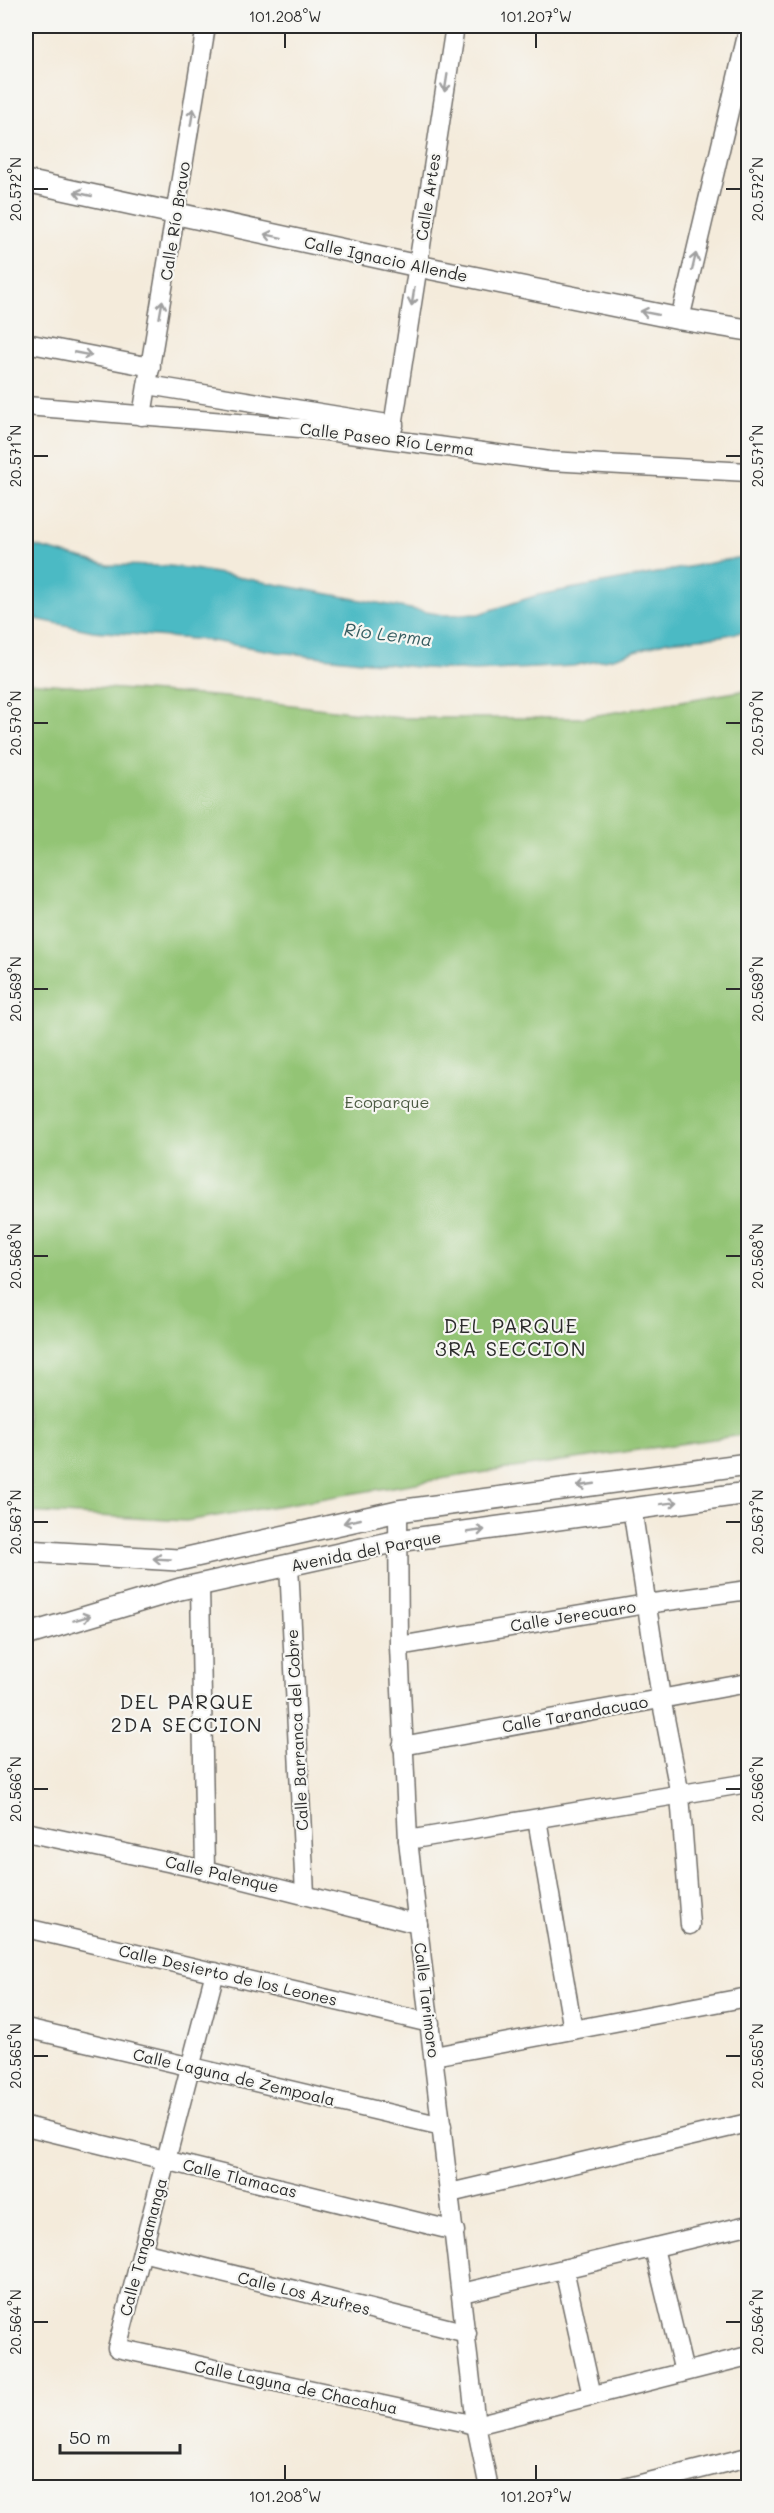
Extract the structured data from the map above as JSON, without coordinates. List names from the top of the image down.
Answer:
{
  "streets": {
    "street": [
      "Calle Artes",
      "Calle Río Bravo",
      "Calle Ignacio Allende",
      "Calle Paseo Río Lerma",
      "Avenida del Parque",
      "Calle Jerecuaro",
      "Calle Tarandacuao",
      "Calle Barranca del Cobre",
      "Calle Palenque",
      "Calle Desierto de los Leones",
      "Calle Tarimoro",
      "Calle Laguna de Zempoala",
      "Calle Tlamacas",
      "Calle Tangamanga",
      "Calle Los Azufres",
      "Calle Laguna de Chacahua"
    ]
  },
  "crossings": [
    ["Calle Artes", "Calle Ignacio Allende"],
    ["Calle Artes", "Calle Paseo Río Lerma"],
    ["Calle Río Bravo", "Calle Ignacio Allende"],
    ["Calle Río Bravo", "Calle Paseo Río Lerma"],
    ["Avenida del Parque", "Calle Barranca del Cobre"],
    ["Avenida del Parque", "Calle Tarimoro"],
    ["Calle Jerecuaro", "Calle Tarimoro"],
    ["Calle Tarandacuao", "Calle Tarimoro"],
    ["Calle Barranca del Cobre", "Calle Palenque"],
    ["Calle Palenque", "Calle Tarimoro"],
    ["Calle Desierto de los Leones", "Calle Tarimoro"],
    ["Calle Desierto de los Leones", "Calle Tangamanga"],
    ["Calle Tarimoro", "Calle Laguna de Zempoala"],
    ["Calle Tarimoro", "Calle Tlamacas"],
    ["Calle Tarimoro", "Calle Los Azufres"],
    ["Calle Tarimoro", "Calle Laguna de Chacahua"],
    ["Calle Laguna de Zempoala", "Calle Tangamanga"],
    ["Calle Tlamacas", "Calle Tangamanga"],
    ["Calle Tangamanga", "Calle Los Azufres"],
    ["Calle Tangamanga", "Calle Laguna de Chacahua"]
  ],
  "one_way": ["Calle Artes", "Calle Río Bravo"],
  "districts": ["DEL PARQUE 3RA SECCION", "DEL PARQUE 2DA SECCION"],
  "water": ["Río Lerma"],
  "parks": ["Ecoparque"],
  "scale_bar": "50 m",
  "coordinates": [
    "101.208°W",
    "101.207°W",
    "20.572°N",
    "20.571°N",
    "20.570°N",
    "20.569°N",
    "20.568°N",
    "20.567°N",
    "20.566°N",
    "20.565°N",
    "20.564°N"
  ]
}
